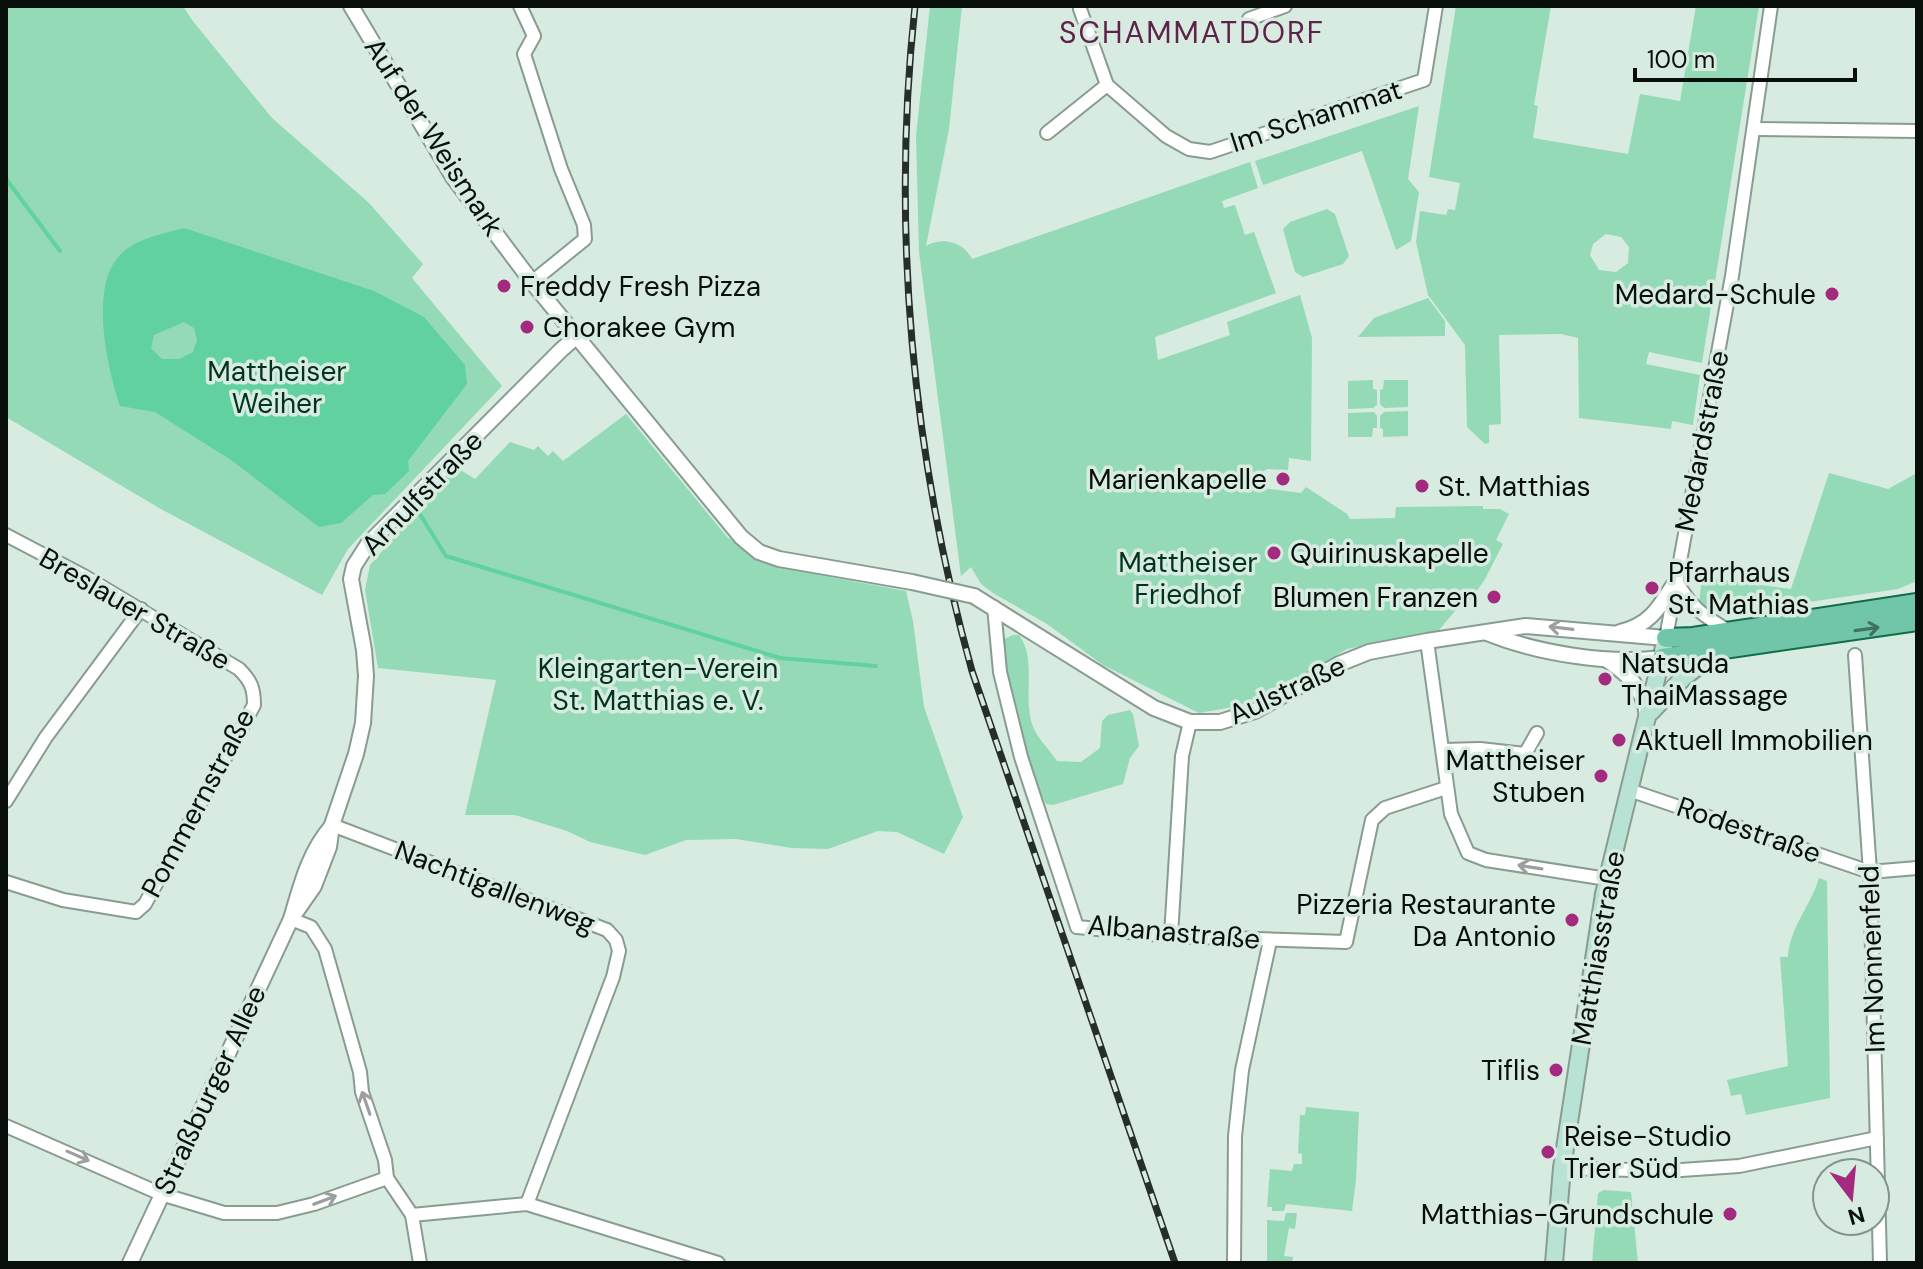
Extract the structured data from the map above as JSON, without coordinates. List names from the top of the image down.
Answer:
{
  "streets": {
    "main road": ["Matthiasstraße"],
    "street": [
      "Im Schammat",
      "Auf der Weismark",
      "Medardstraße",
      "Arnulfstraße",
      "Breslauer Straße",
      "Aulstraße",
      "Pommernstraße",
      "Rodestraße",
      "Nachtigallenweg",
      "Albanastraße",
      "Im Nonnenfeld",
      "Straßburger Allee"
    ]
  },
  "crossings": [
    ["Auf der Weismark", "Arnulfstraße"],
    ["Auf der Weismark", "Aulstraße"],
    ["Medardstraße", "Aulstraße"],
    ["Medardstraße", "Matthiasstraße"],
    ["Arnulfstraße", "Nachtigallenweg"],
    ["Arnulfstraße", "Straßburger Allee"],
    ["Breslauer Straße", "Pommernstraße"],
    ["Aulstraße", "Albanastraße"],
    ["Aulstraße", "Matthiasstraße"],
    ["Rodestraße", "Matthiasstraße"],
    ["Rodestraße", "Im Nonnenfeld"]
  ],
  "districts": ["SCHAMMATDORF"],
  "parks": ["Mattheiser Weiher", "Mattheiser Friedhof", "Kleingarten-Verein St. Matthias e. V."],
  "places": [
    "Freddy Fresh Pizza",
    "Medard-Schule",
    "Chorakee Gym",
    "Marienkapelle",
    "St. Matthias",
    "Quirinuskapelle",
    "Pfarrhaus St. Mathias",
    "Blumen Franzen",
    "Natsuda ThaiMassage",
    "Aktuell Immobilien",
    "Mattheiser Stuben",
    "Pizzeria Restaurante Da Antonio",
    "Tiflis",
    "Reise-Studio Trier Süd",
    "Matthias-Grundschule"
  ],
  "scale_bar": "100 m",
  "north": "bottom"
}
